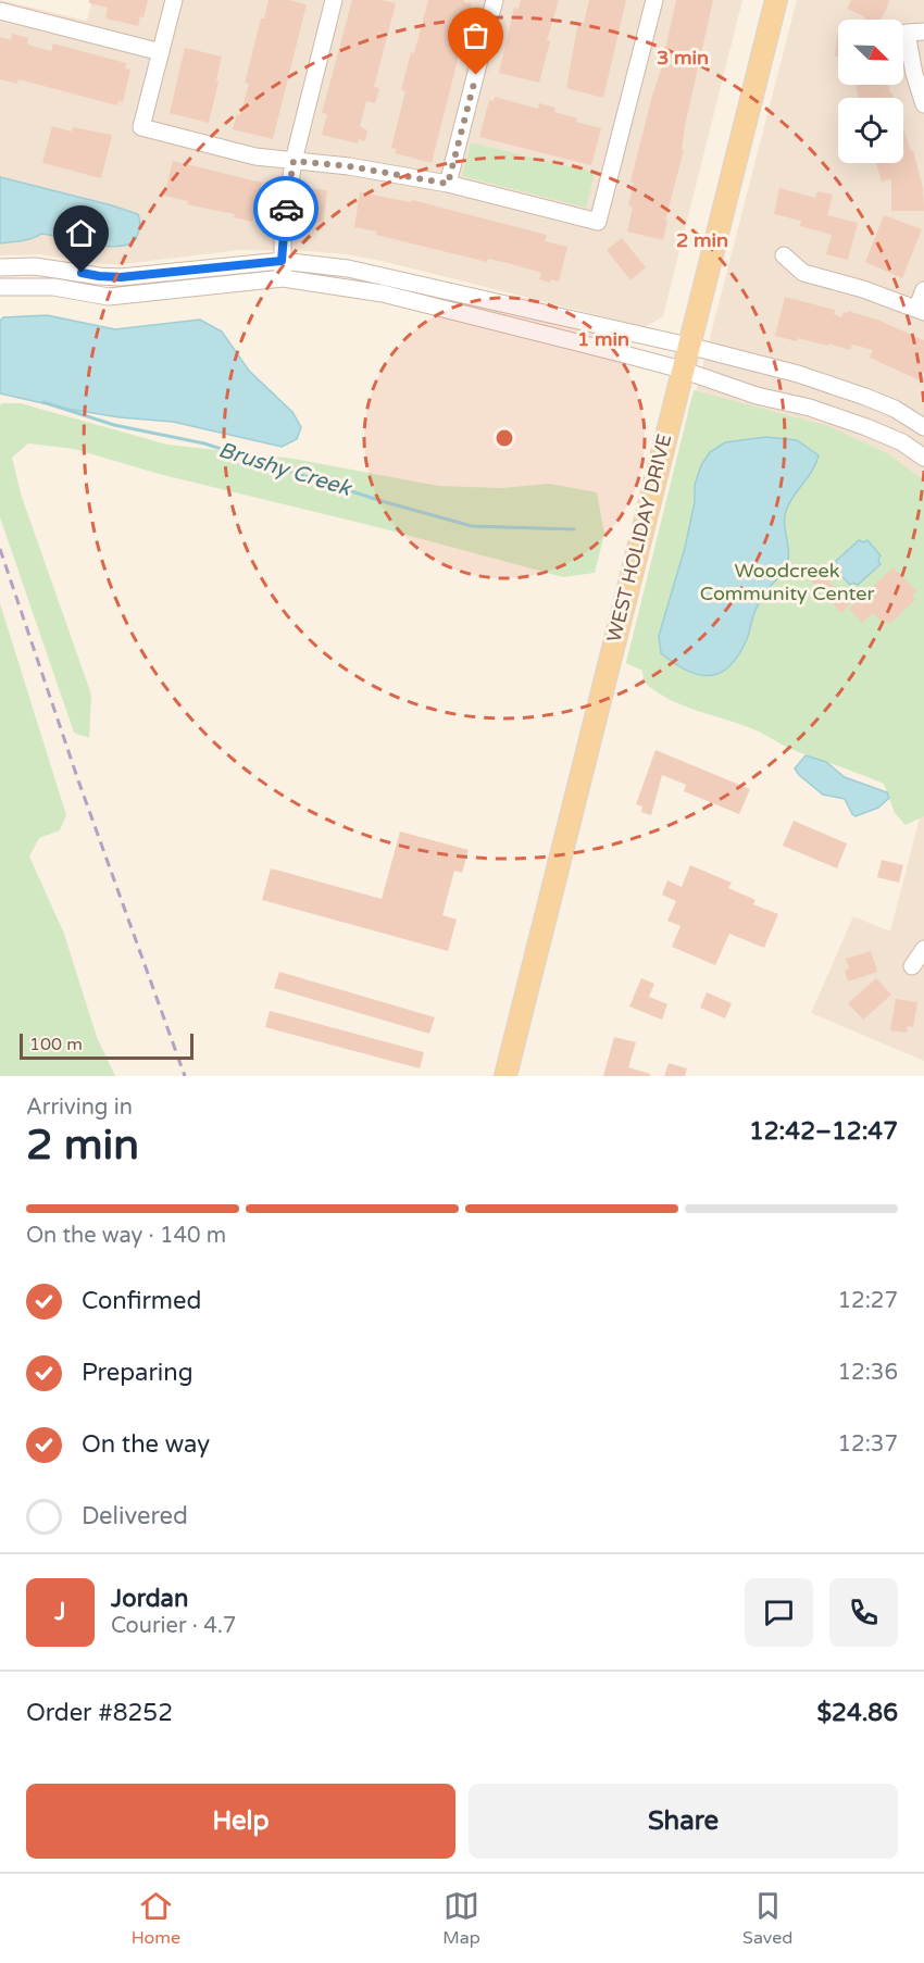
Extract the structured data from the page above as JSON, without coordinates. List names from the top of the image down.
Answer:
{
  "streets": {
    "main road": ["WEST HOLIDAY DRIVE"]
  },
  "water": ["Brushy Creek"],
  "parks": ["Woodcreek Community Center"],
  "scale_bar": "100 m",
  "north": "bottom right",
  "page": {
    "scale": "100 m",
    "heading": ["2 min", "Arriving in", "12:42–12:47"],
    "panel": [
      "Jordan",
      "Courier · 4.7",
      "Order #8252",
      "$24.86"
    ],
    "bar": "On the way · 140 m",
    "list": [
      ["Confirmed", "12:27"],
      ["Preparing", "12:36"],
      ["On the way", "12:37"],
      "Delivered"
    ],
    "round": "J",
    "buttons": ["Help", "Share"],
    "tabs": ["Home", "Map", "Saved"]
  },
  "rings": ["3 min", "2 min", "1 min"]
}
